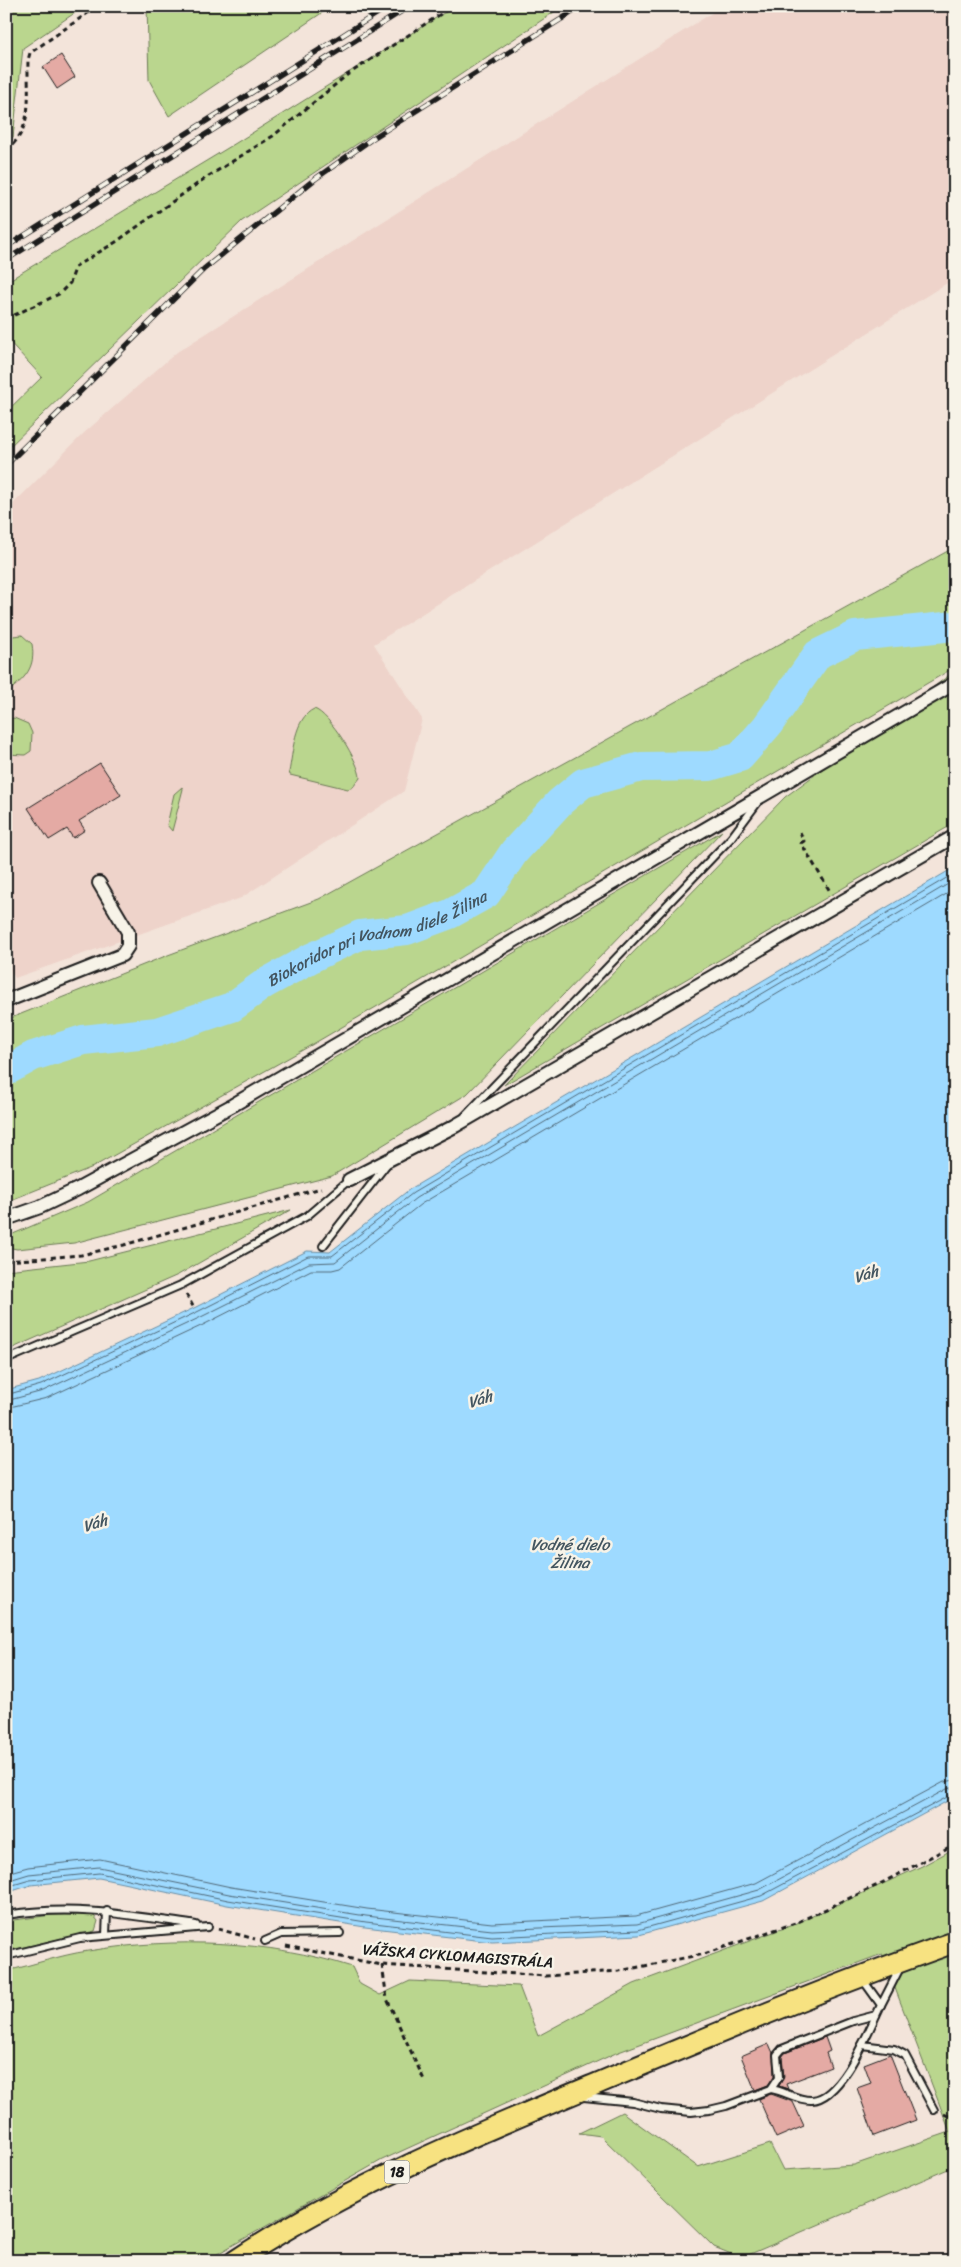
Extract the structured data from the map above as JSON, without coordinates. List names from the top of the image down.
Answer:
{
  "streets": {
    "main road": ["18"],
    "path": ["VÁŽSKA CYKLOMAGISTRÁLA"]
  },
  "water": ["Biokoridor pri Vodnom diele Žilina", "Váh", "Vodné dielo Žilina"]
}
